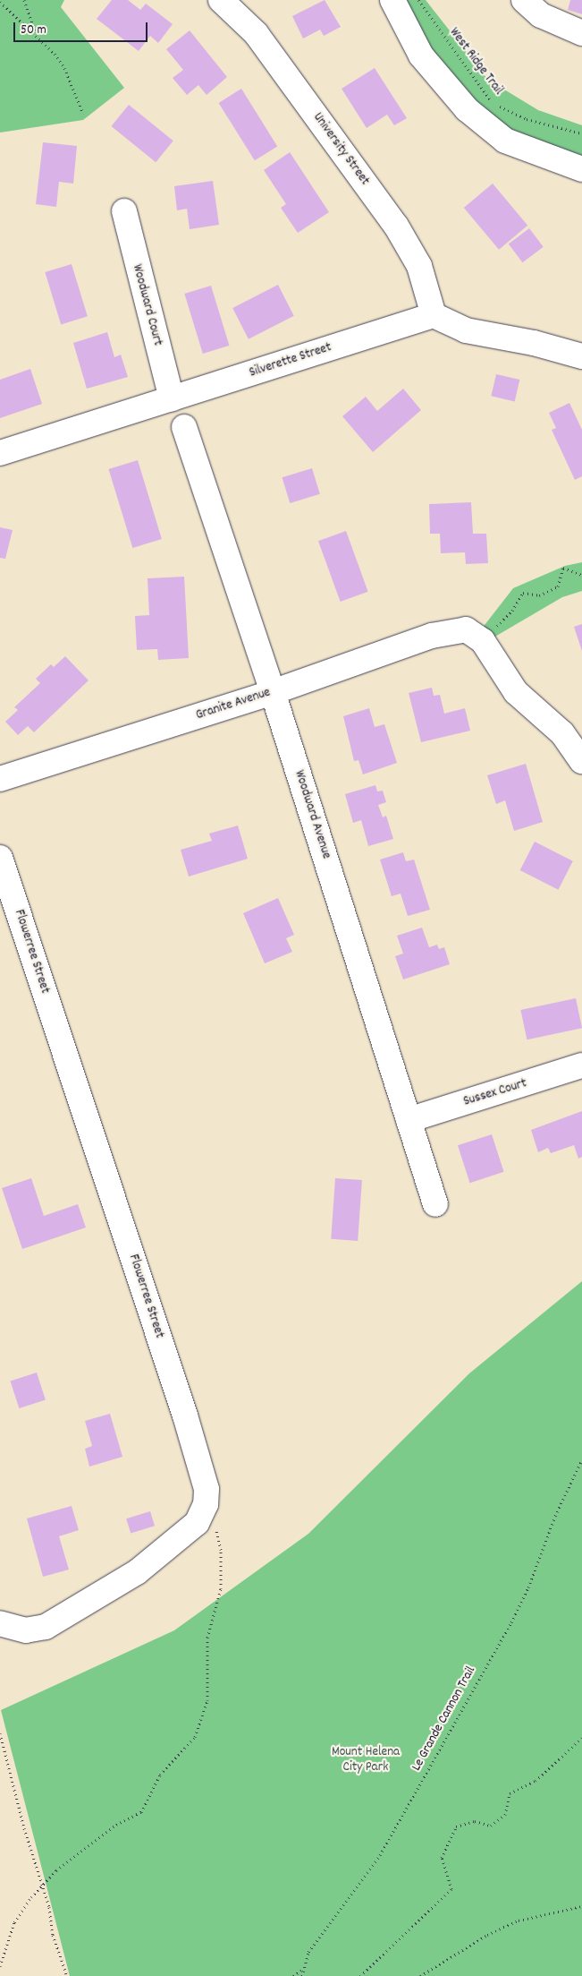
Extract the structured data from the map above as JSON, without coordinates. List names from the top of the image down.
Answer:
{
  "streets": {
    "street": [
      "University Street",
      "Woodward Court",
      "Silverette Street",
      "Granite Avenue",
      "Woodward Avenue",
      "Flowerree Street",
      "Sussex Court"
    ],
    "path": ["West Ridge Trail", "Le Grande Cannon Trail"]
  },
  "crossings": [
    ["University Street", "Silverette Street"],
    ["Woodward Court", "Silverette Street"],
    ["Granite Avenue", "Woodward Avenue"],
    ["Woodward Avenue", "Sussex Court"]
  ],
  "parks": ["Mount Helena City Park"],
  "scale_bar": "50 m"
}
